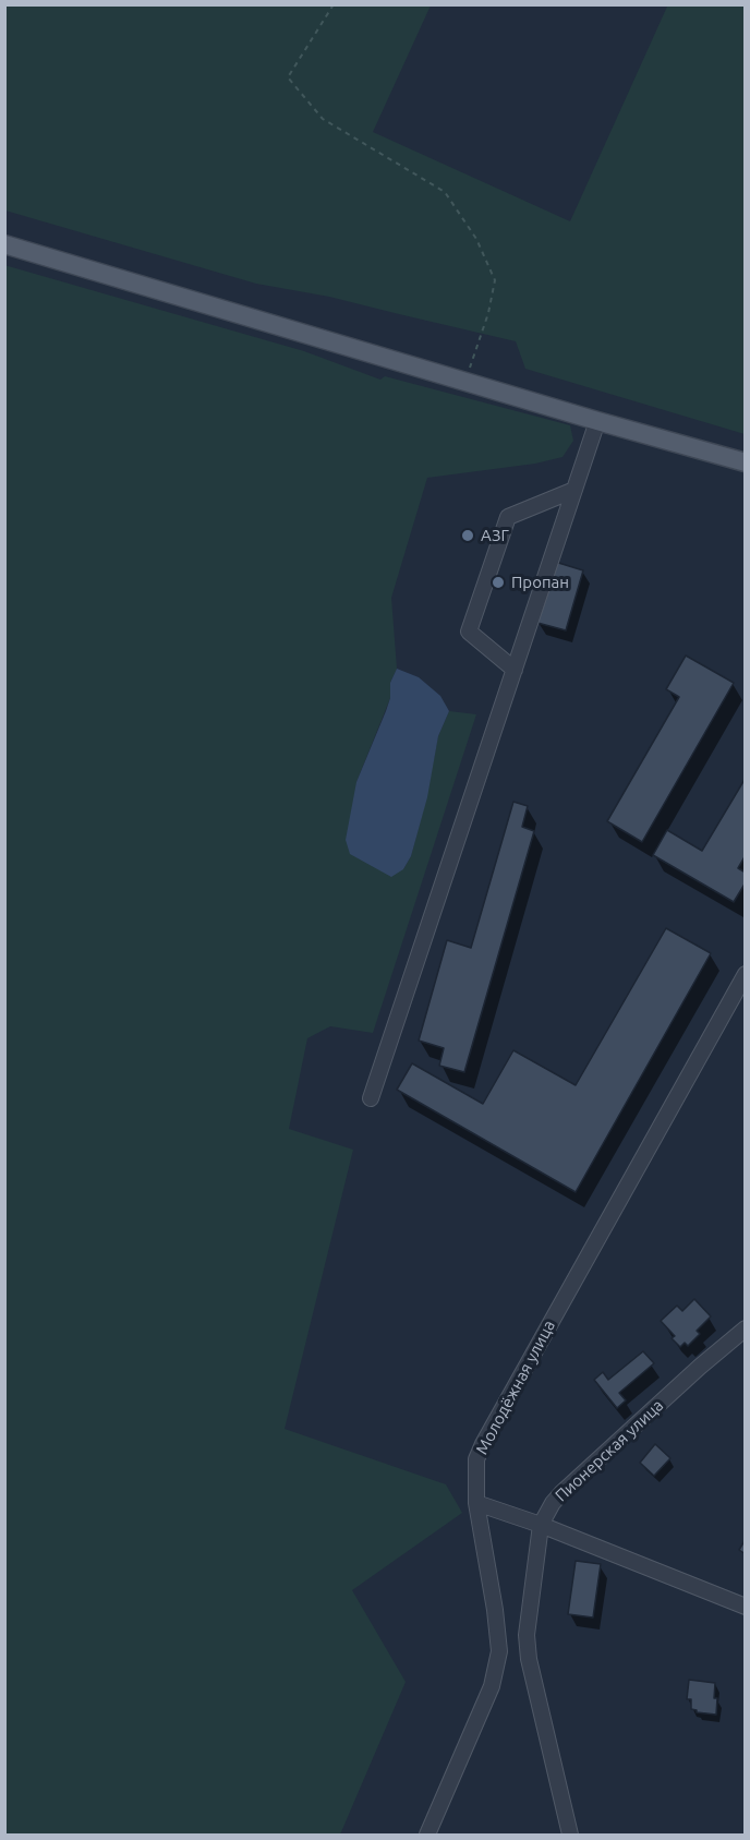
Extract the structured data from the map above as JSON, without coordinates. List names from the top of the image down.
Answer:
{
  "streets": {
    "street": ["Молодёжная улица", "Пионерская улица"]
  },
  "places": ["АЗГ", "Пропан"]
}
